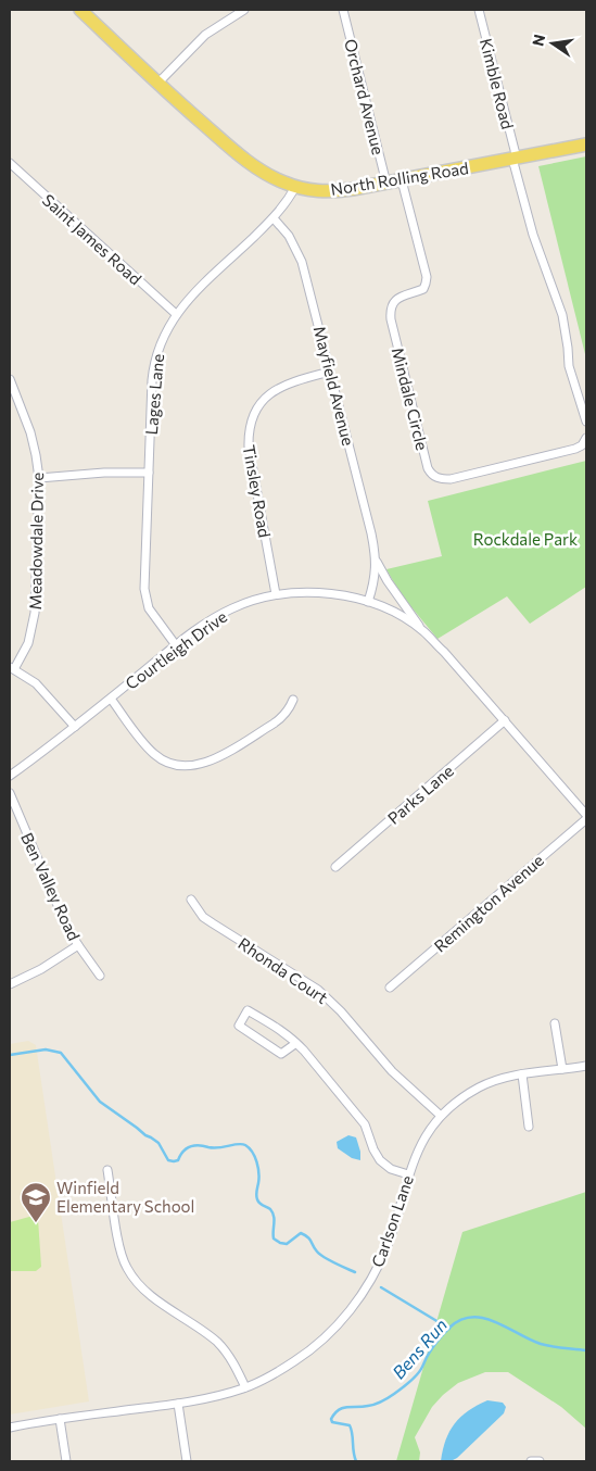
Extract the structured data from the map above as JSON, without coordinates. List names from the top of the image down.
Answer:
{
  "streets": {
    "main road": ["North Rolling Road"],
    "street": [
      "Kimble Road",
      "Orchard Avenue",
      "Saint James Road",
      "Mayfield Avenue",
      "Lages Lane",
      "Mindale Circle",
      "Tinsley Road",
      "Meadowdale Drive",
      "Courtleigh Drive",
      "Parks Lane",
      "Ben Valley Road",
      "Remington Avenue",
      "Rhonda Court",
      "Carlson Lane"
    ]
  },
  "crossings": [
    ["Kimble Road", "North Rolling Road"],
    ["Orchard Avenue", "North Rolling Road"],
    ["North Rolling Road", "Lages Lane"],
    ["North Rolling Road", "Mindale Circle"],
    ["Saint James Road", "Lages Lane"],
    ["Mayfield Avenue", "Lages Lane"],
    ["Mayfield Avenue", "Tinsley Road"],
    ["Mayfield Avenue", "Courtleigh Drive"],
    ["Mayfield Avenue", "Parks Lane"],
    ["Lages Lane", "Courtleigh Drive"],
    ["Tinsley Road", "Courtleigh Drive"],
    ["Rhonda Court", "Carlson Lane"]
  ],
  "water": ["Bens Run"],
  "parks": ["Rockdale Park"],
  "places": {
    "school or university": ["Winfield Elementary School"]
  },
  "north": "left"
}
